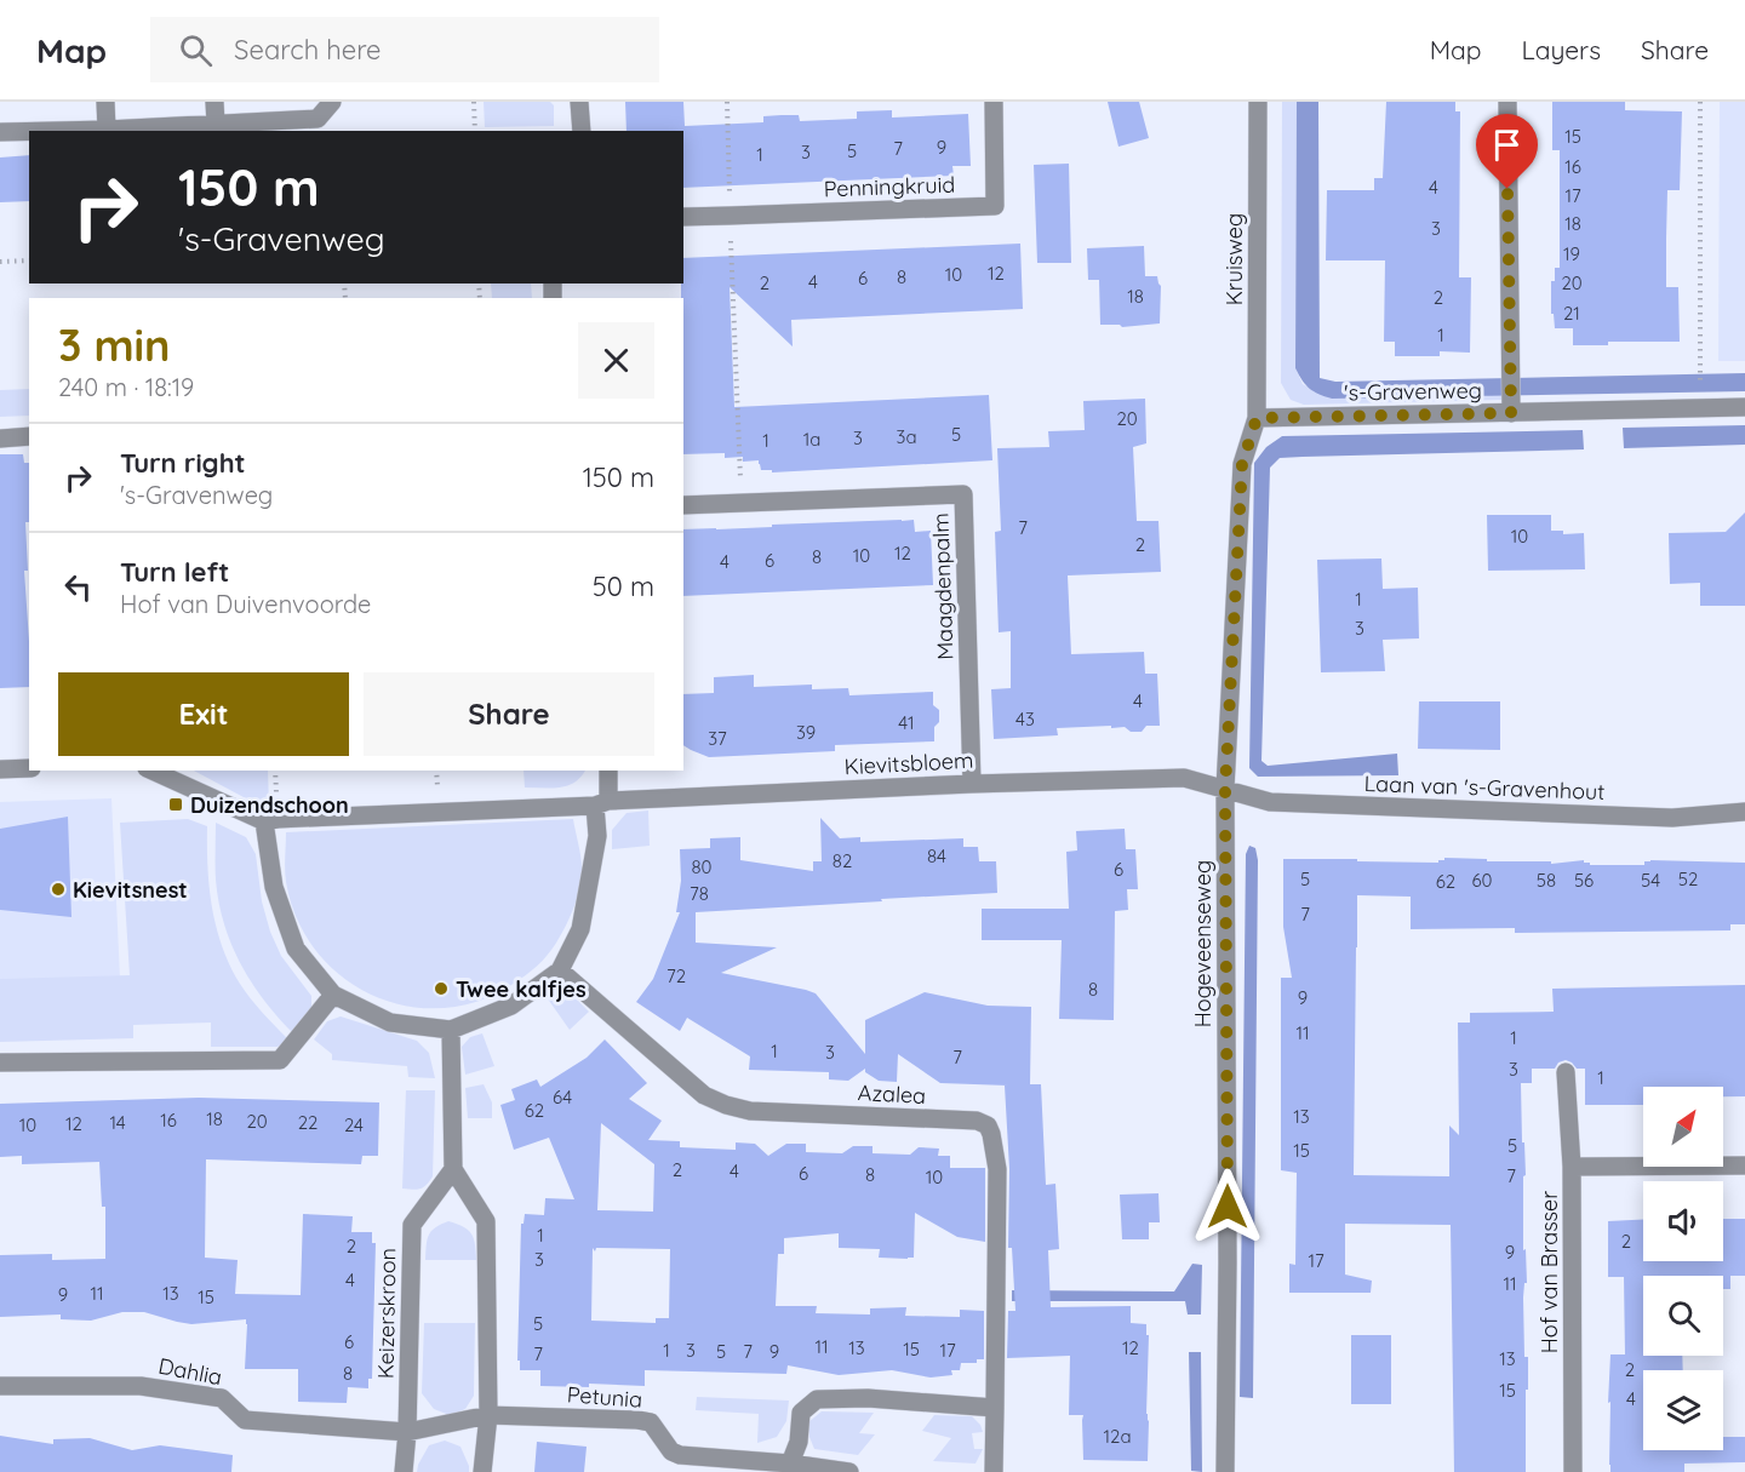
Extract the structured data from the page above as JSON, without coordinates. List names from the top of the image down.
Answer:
{
  "streets": {
    "street": [
      "Penningkruid",
      "Kruisweg",
      "'s-Gravenweg",
      "Maagdenpalm",
      "Kievitsbloem",
      "Laan van 's-Gravenhout",
      "Hogeveenseweg",
      "Azalea",
      "Hof van Brasser",
      "Keizerskroon",
      "Dahlia",
      "Petunia"
    ]
  },
  "crossings": [
    ["Kruisweg", "'s-Gravenweg"],
    ["Kruisweg", "Hogeveenseweg"],
    ["'s-Gravenweg", "Hogeveenseweg"],
    ["Maagdenpalm", "Kievitsbloem"],
    ["Kievitsbloem", "Laan van 's-Gravenhout"],
    ["Kievitsbloem", "Hogeveenseweg"],
    ["Laan van 's-Gravenhout", "Hogeveenseweg"],
    ["Keizerskroon", "Dahlia"],
    ["Dahlia", "Petunia"]
  ],
  "places": {
    "transit": ["Duizendschoon"],
    "other": ["Kievitsnest", "Twee kalfjes"]
  },
  "house_numbers": [
    "15",
    "9",
    "7",
    "5",
    "3",
    "1",
    "16",
    "4",
    "17",
    "18",
    "3",
    "19",
    "12",
    "10",
    "8",
    "6",
    "4",
    "2",
    "20",
    "18",
    "2",
    "21",
    "1",
    "20",
    "5",
    "3a",
    "3",
    "1a",
    "1",
    "7",
    "10",
    "2",
    "12",
    "10",
    "8",
    "6",
    "4",
    "1",
    "3",
    "4",
    "43",
    "41",
    "39",
    "37",
    "84",
    "82",
    "80",
    "6",
    "5",
    "52",
    "60",
    "58",
    "56",
    "54",
    "62",
    "78",
    "7",
    "72",
    "8",
    "9",
    "11",
    "1",
    "1",
    "3",
    "7",
    "3",
    "1",
    "64",
    "62",
    "13",
    "18",
    "16",
    "20",
    "14",
    "22",
    "12",
    "10",
    "24",
    "5",
    "15",
    "2",
    "4",
    "6",
    "8",
    "7",
    "10",
    "1",
    "2",
    "2",
    "9",
    "3",
    "17",
    "4",
    "11",
    "11",
    "13",
    "9",
    "15",
    "5",
    "6",
    "11",
    "13",
    "12",
    "15",
    "1",
    "3",
    "17",
    "5",
    "7",
    "9",
    "7",
    "13",
    "2",
    "8",
    "15",
    "4",
    "12a"
  ],
  "north": "top right",
  "page": {
    "header": "Map",
    "search": "Search here",
    "nav": ["Map", "Layers", "Share"],
    "turn": ["150 m", "'s-Gravenweg"],
    "heading": ["3 min", "240 m · 18:19"],
    "list": [
      {
        "name": "Turn right",
        "note": "'s-Gravenweg",
        "value": "150 m"
      },
      {
        "name": "Turn left",
        "note": "Hof van Duivenvoorde",
        "value": "50 m"
      }
    ],
    "buttons": ["Exit", "Share"]
  }
}
